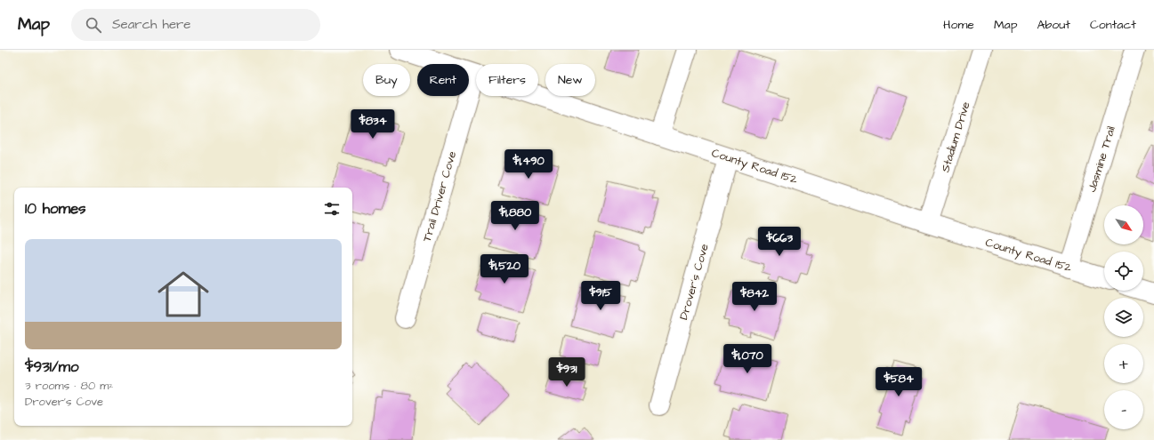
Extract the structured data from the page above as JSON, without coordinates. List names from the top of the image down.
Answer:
{
  "streets": {
    "street": [
      "Stadium Drive",
      "Jasmine Trail",
      "County Road 152",
      "Trail Driver Cove",
      "Drover’s Cove"
    ]
  },
  "crossings": [
    ["Stadium Drive", "County Road 152"],
    ["Jasmine Trail", "County Road 152"],
    ["County Road 152", "Trail Driver Cove"],
    ["County Road 152", "Drover’s Cove"]
  ],
  "north": "bottom right",
  "page": {
    "header": "Map",
    "search": "Search here",
    "nav": [
      "Home",
      "Map",
      "About",
      "Contact"
    ],
    "chip": [
      "Buy",
      "Rent",
      "Filters",
      "New"
    ],
    "price": [
      "$834",
      "$1,490",
      "$1,880",
      "$663",
      "$1,520",
      "$915",
      "$842",
      "$1,070",
      "$931",
      "$584"
    ],
    "heading": "10 homes",
    "map_buttons": ["+", "−"],
    "list": [
      {
        "name": "$931/mo",
        "note": "3 rooms · 80 m² · Drover’s Cove"
      }
    ]
  }
}
